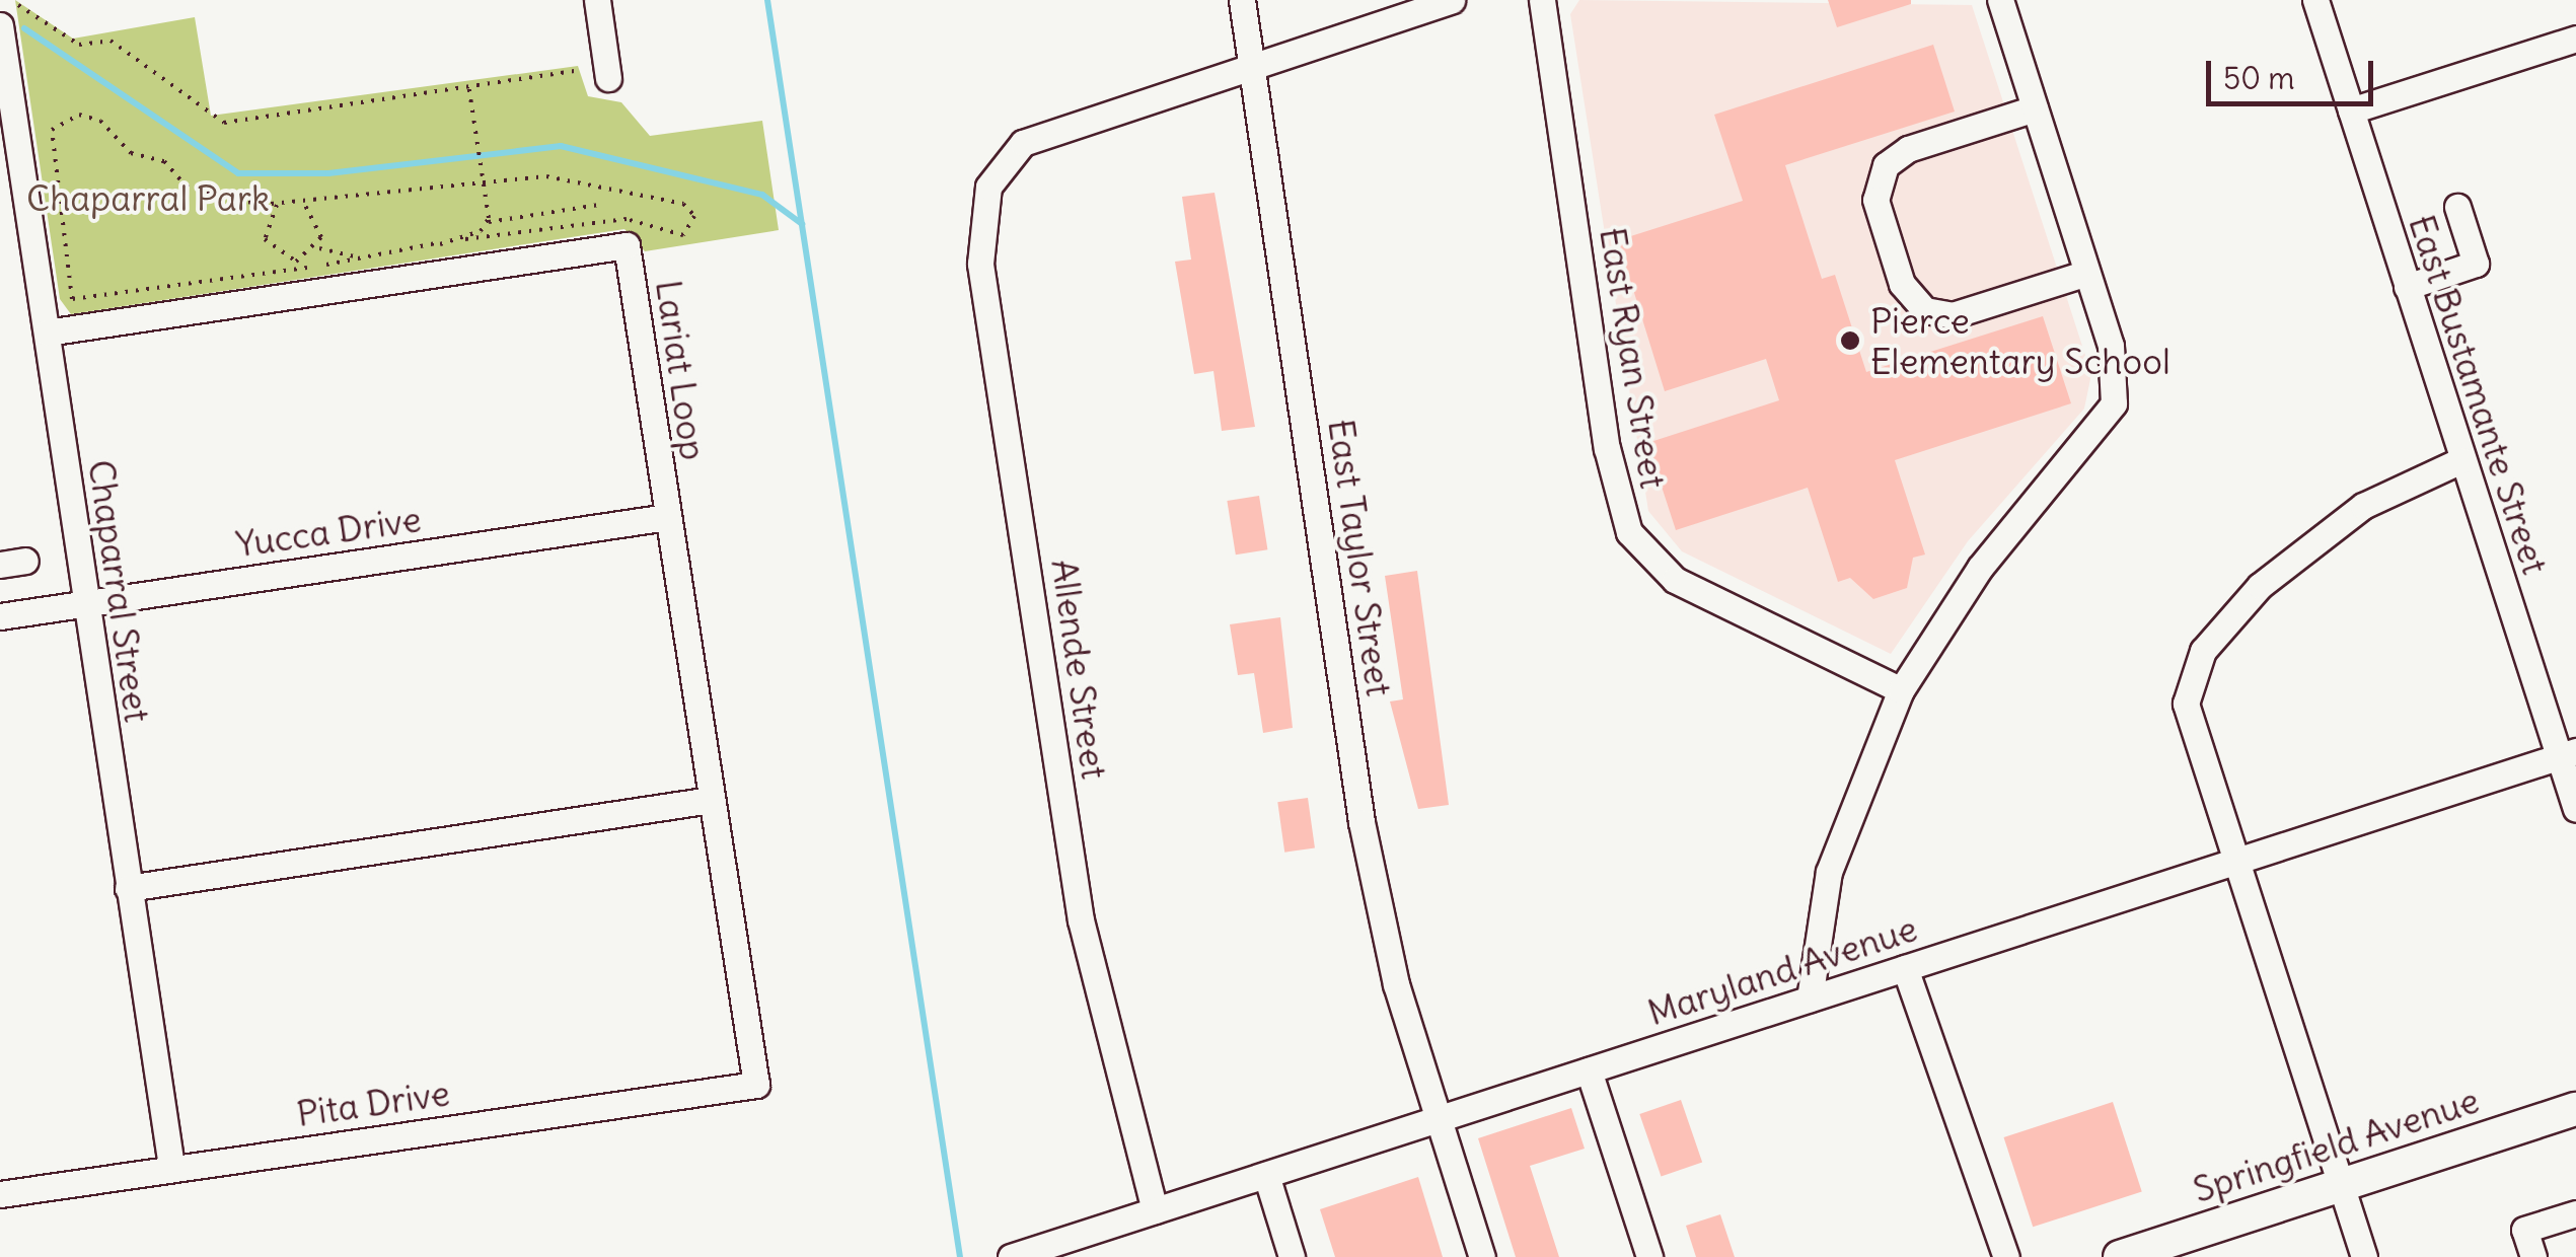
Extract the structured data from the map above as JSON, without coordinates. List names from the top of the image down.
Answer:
{
  "streets": {
    "main road": ["Springfield Avenue"],
    "street": [
      "East Ryan Street",
      "Lariat Loop",
      "East Bustamante Street",
      "Yucca Drive",
      "East Taylor Street",
      "Chaparral Street",
      "Allende Street",
      "Maryland Avenue",
      "Pita Drive"
    ]
  },
  "crossings": [
    ["Lariat Loop", "Yucca Drive"],
    ["Lariat Loop", "Chaparral Street"],
    ["Lariat Loop", "Pita Drive"],
    ["East Bustamante Street", "Maryland Avenue"],
    ["Yucca Drive", "Chaparral Street"],
    ["East Taylor Street", "Allende Street"],
    ["East Taylor Street", "Maryland Avenue"],
    ["Chaparral Street", "Pita Drive"],
    ["Allende Street", "Maryland Avenue"]
  ],
  "parks": ["Chaparral Park"],
  "places": ["Pierce Elementary School"],
  "scale_bar": "50 m"
}
